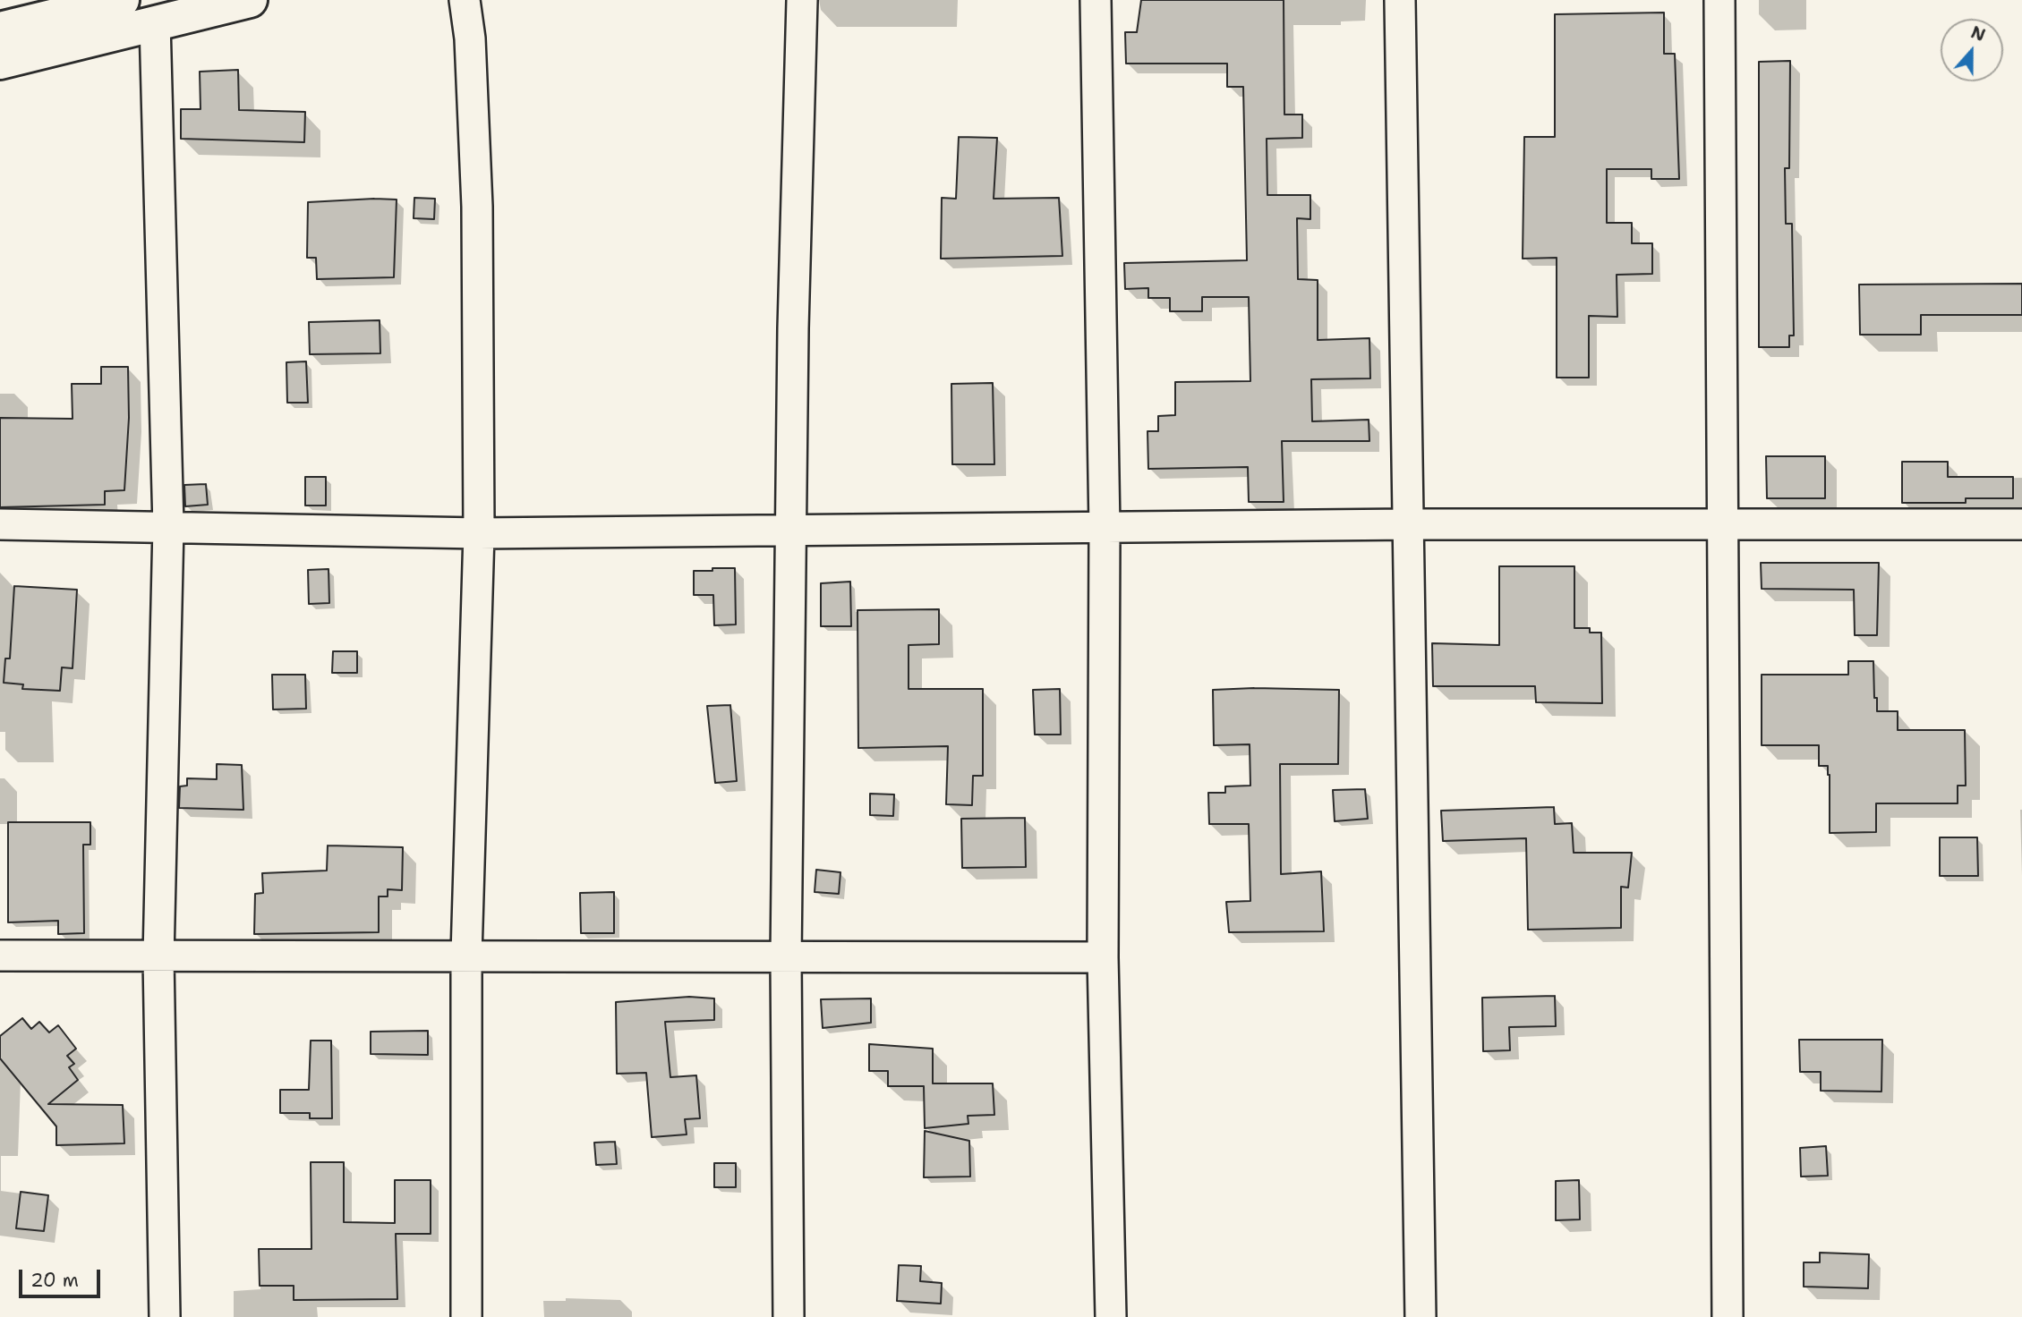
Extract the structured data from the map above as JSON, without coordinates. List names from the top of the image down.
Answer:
{
  "scale_bar": "20 m",
  "north": "top"
}
